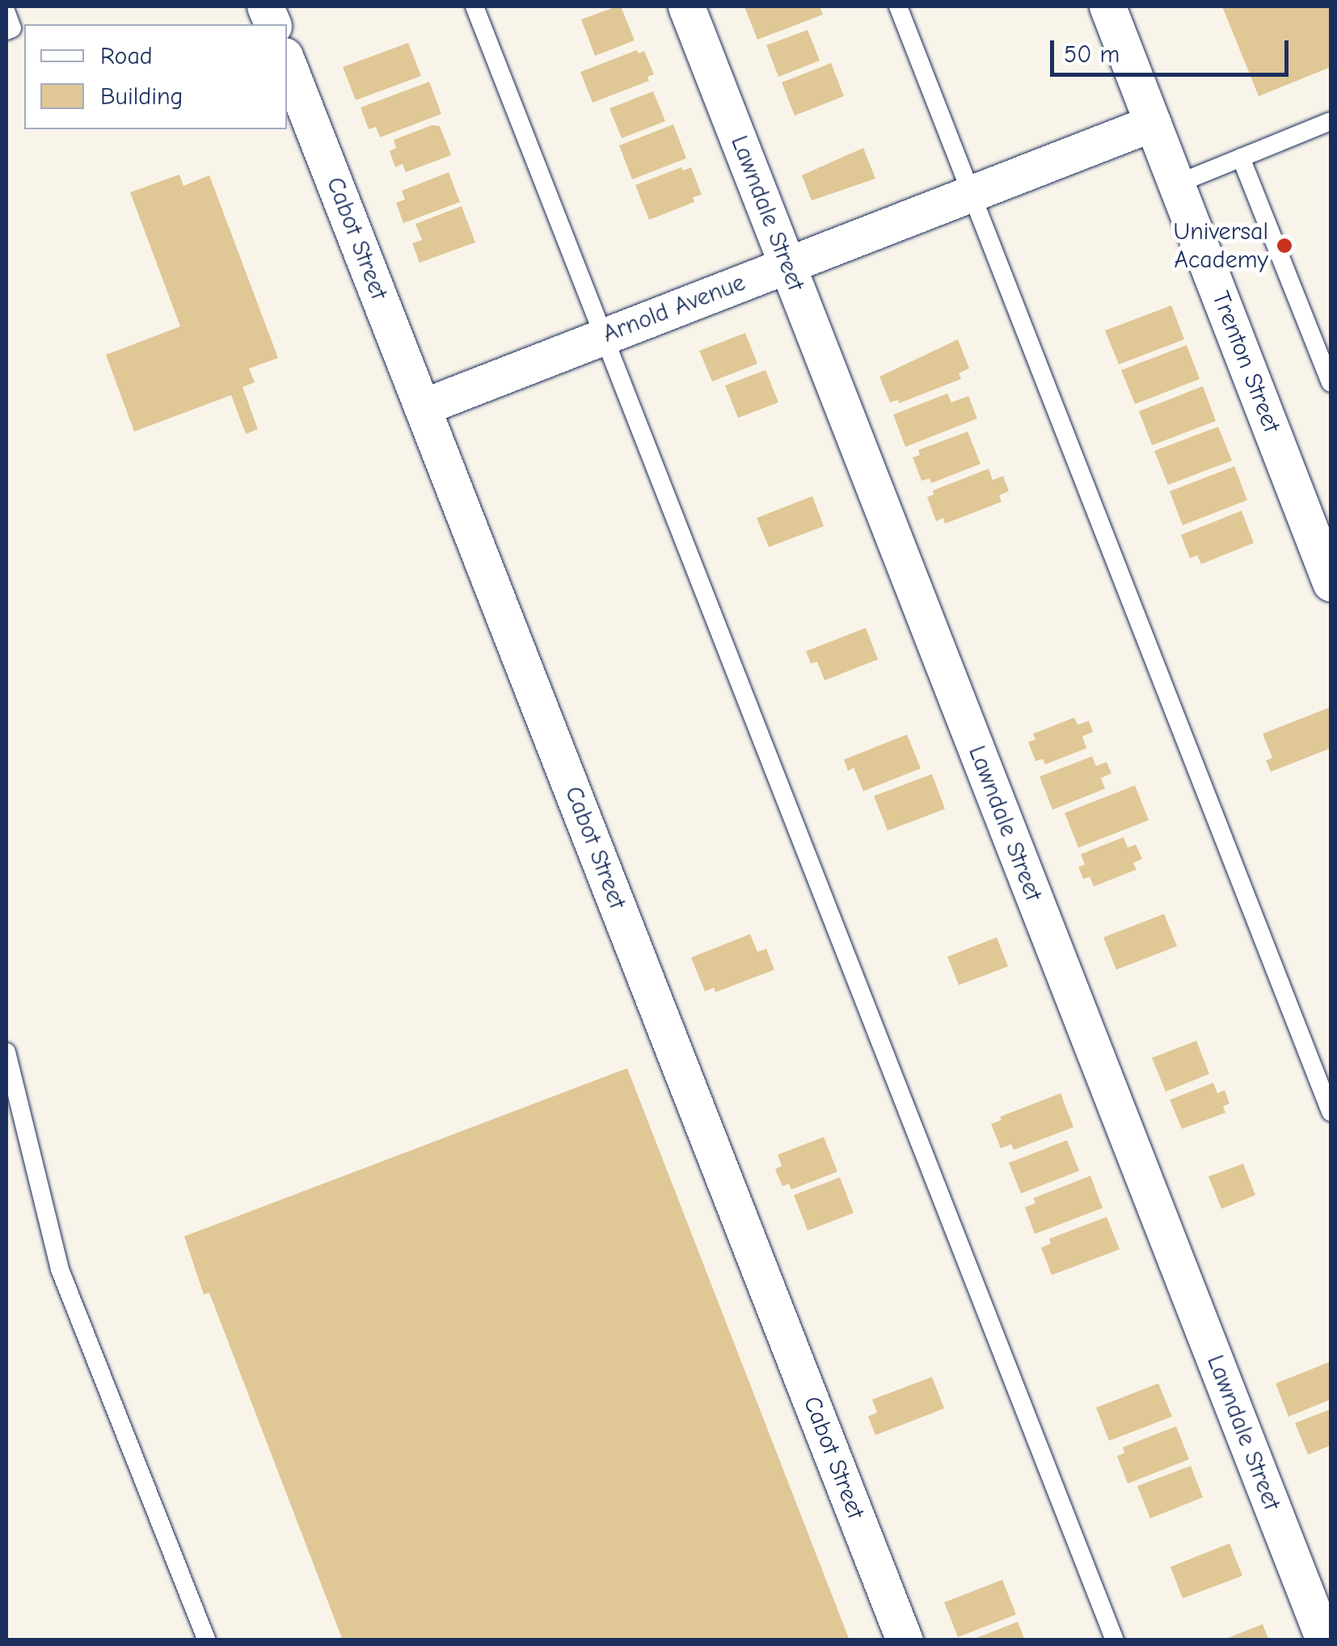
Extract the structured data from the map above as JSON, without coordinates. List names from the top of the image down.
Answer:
{
  "streets": {
    "street": [
      "Lawndale Street",
      "Cabot Street",
      "Arnold Avenue",
      "Trenton Street"
    ]
  },
  "crossings": [
    ["Lawndale Street", "Arnold Avenue"],
    ["Cabot Street", "Arnold Avenue"],
    ["Arnold Avenue", "Trenton Street"]
  ],
  "places": ["Universal Academy"],
  "legend": ["Road", "Building"],
  "scale_bar": "50 m"
}
